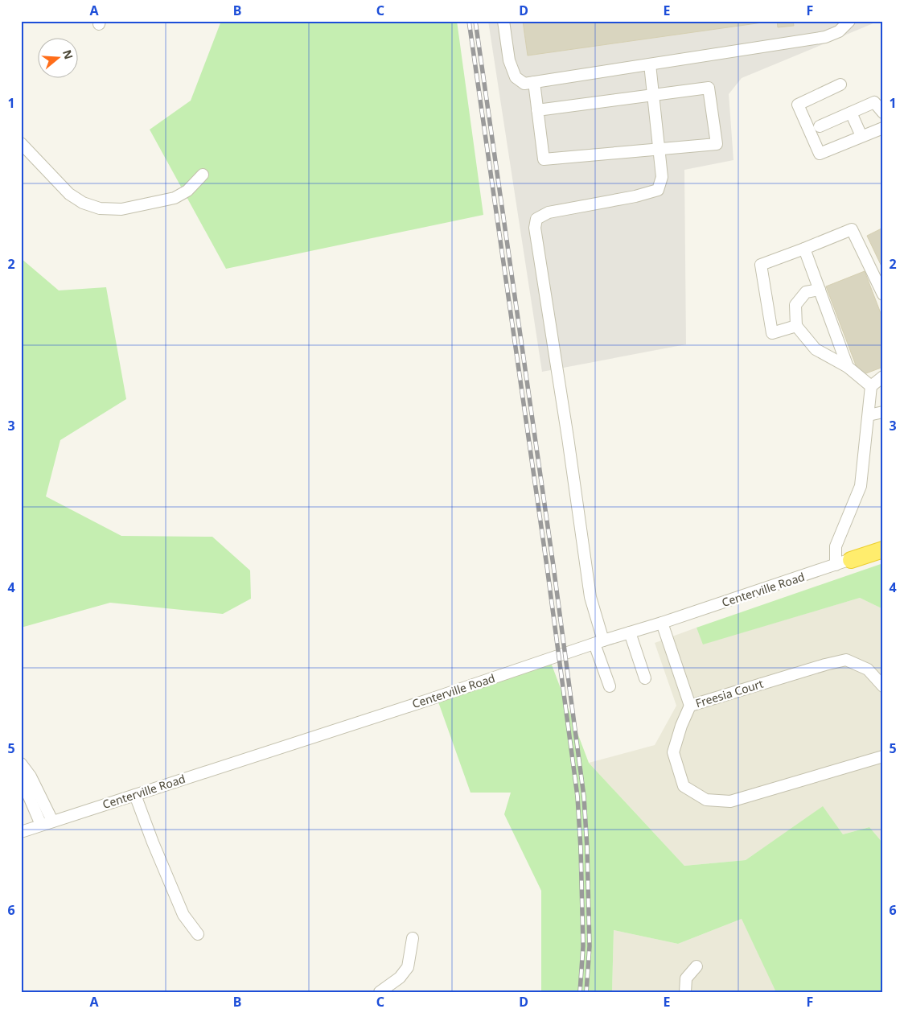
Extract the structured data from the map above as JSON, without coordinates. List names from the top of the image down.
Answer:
{
  "streets": {
    "street": ["Centerville Road", "Freesia Court"]
  },
  "north": "right",
  "grid": {
    "columns": [
      "A",
      "B",
      "C",
      "D",
      "E",
      "F"
    ],
    "rows": [
      "1",
      "2",
      "3",
      "4",
      "5",
      "6"
    ]
  }
}
